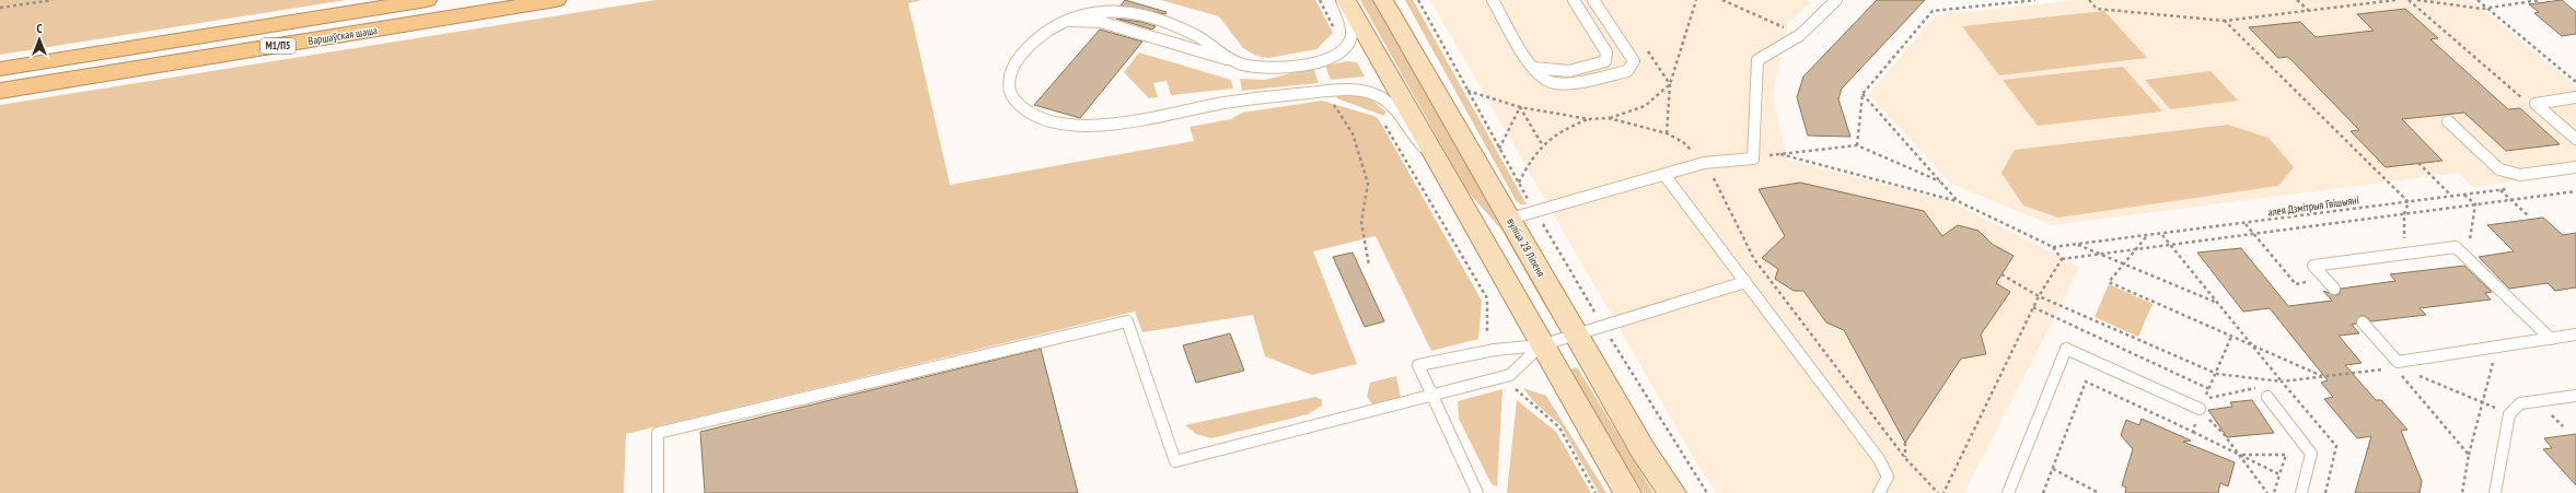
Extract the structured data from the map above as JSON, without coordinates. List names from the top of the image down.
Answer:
{
  "streets": {
    "highway": ["Варшаўская шаша", "М1/П5"],
    "main road": ["вуліца 28 Ліпеня"],
    "path": ["алея Дзмітрыя Гвішыяні"]
  },
  "north": "top"
}
